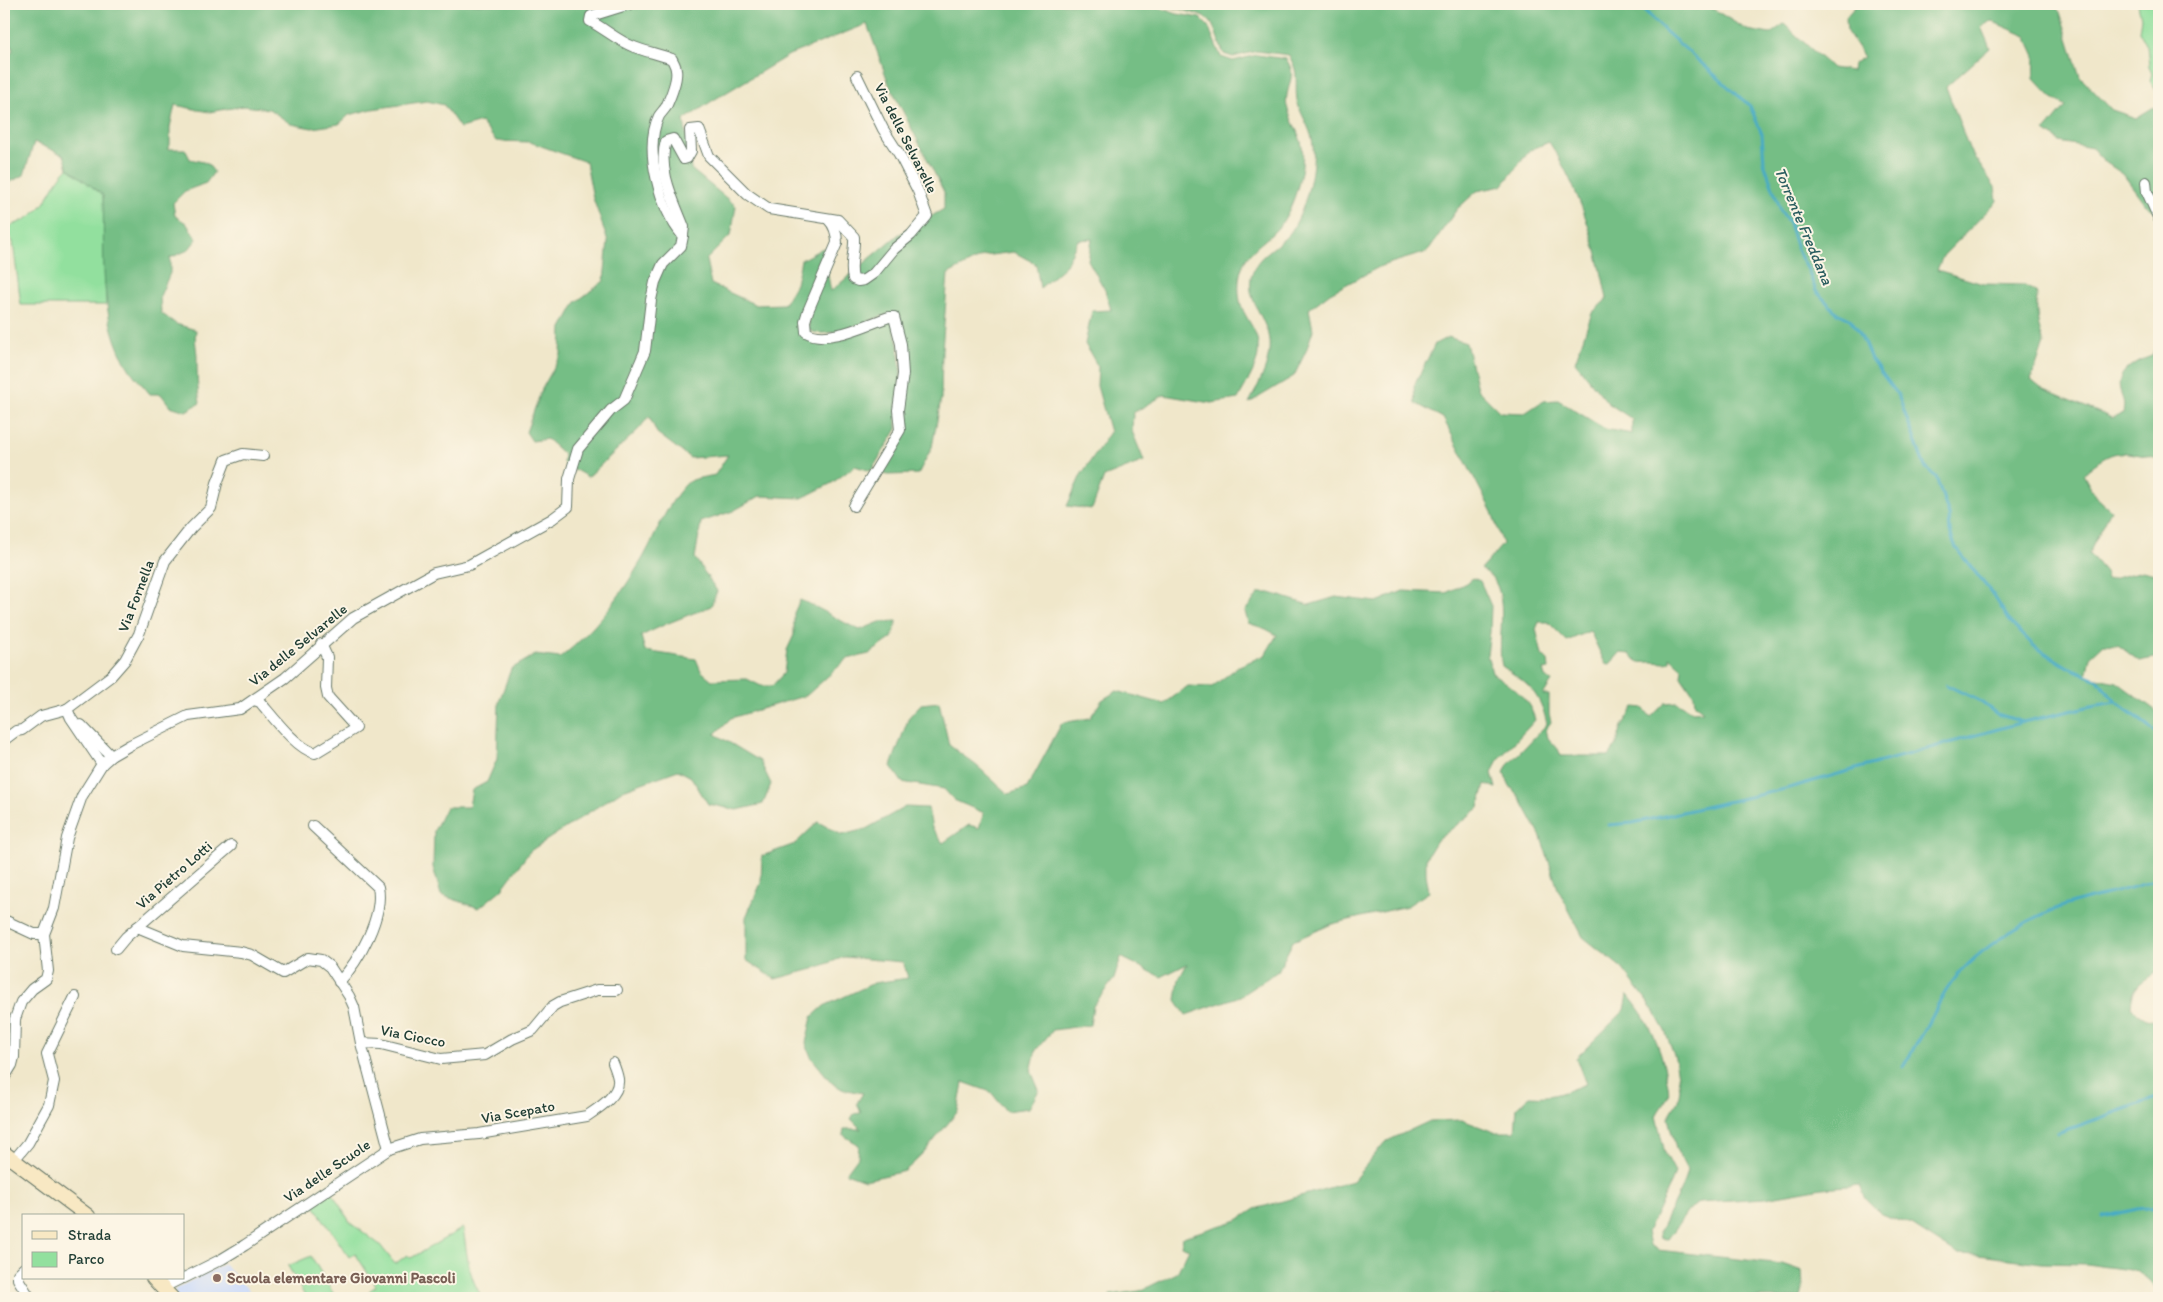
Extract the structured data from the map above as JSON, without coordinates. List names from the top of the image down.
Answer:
{
  "streets": {
    "street": [
      "Via delle Selvarelle",
      "Via Fornella",
      "Via Pietro Lotti",
      "Via Ciocco",
      "Via Scepato",
      "Via delle Scuole"
    ]
  },
  "crossings": [
    ["Via Pietro Lotti", "Via delle Scuole"],
    ["Via Ciocco", "Via delle Scuole"],
    ["Via Scepato", "Via delle Scuole"]
  ],
  "water": ["Torrente Freddana"],
  "places": ["Scuola elementare Giovanni Pascoli"],
  "legend": ["Strada", "Parco"]
}
